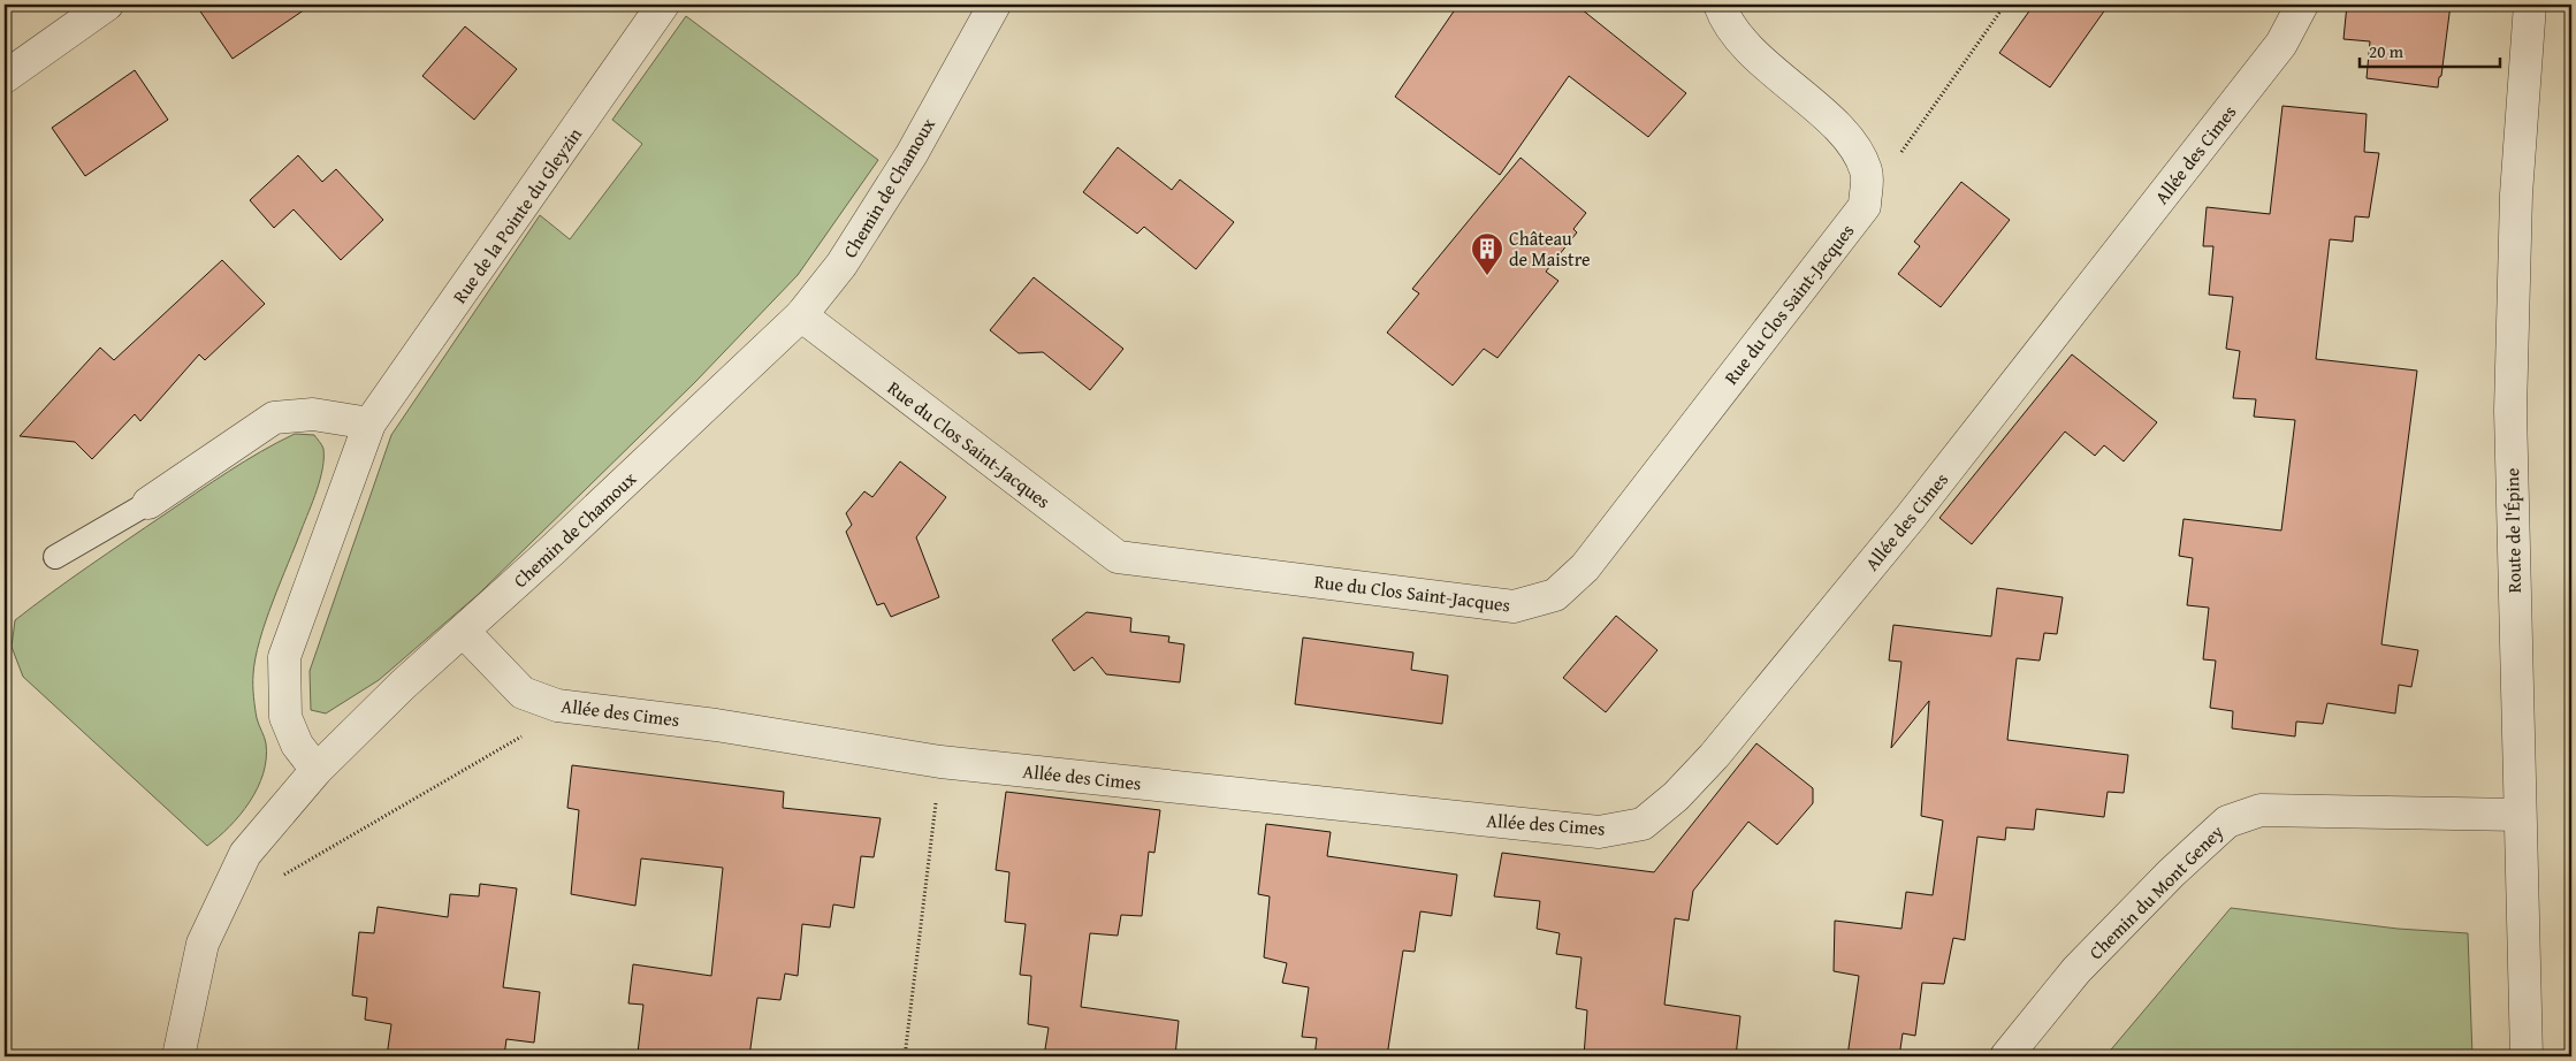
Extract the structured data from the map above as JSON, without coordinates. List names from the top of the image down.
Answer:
{
  "streets": {
    "street": [
      "Allée des Cimes",
      "Chemin de Chamoux",
      "Rue de la Pointe du Gleyzin",
      "Rue du Clos Saint-Jacques",
      "Route de l'Épine",
      "Chemin du Mont Geney"
    ]
  },
  "crossings": [
    ["Allée des Cimes", "Chemin de Chamoux"],
    ["Chemin de Chamoux", "Rue de la Pointe du Gleyzin"],
    ["Chemin de Chamoux", "Rue du Clos Saint-Jacques"],
    ["Route de l'Épine", "Chemin du Mont Geney"]
  ],
  "places": {
    "building": ["Château de Maistre"]
  },
  "scale_bar": "20 m"
}
